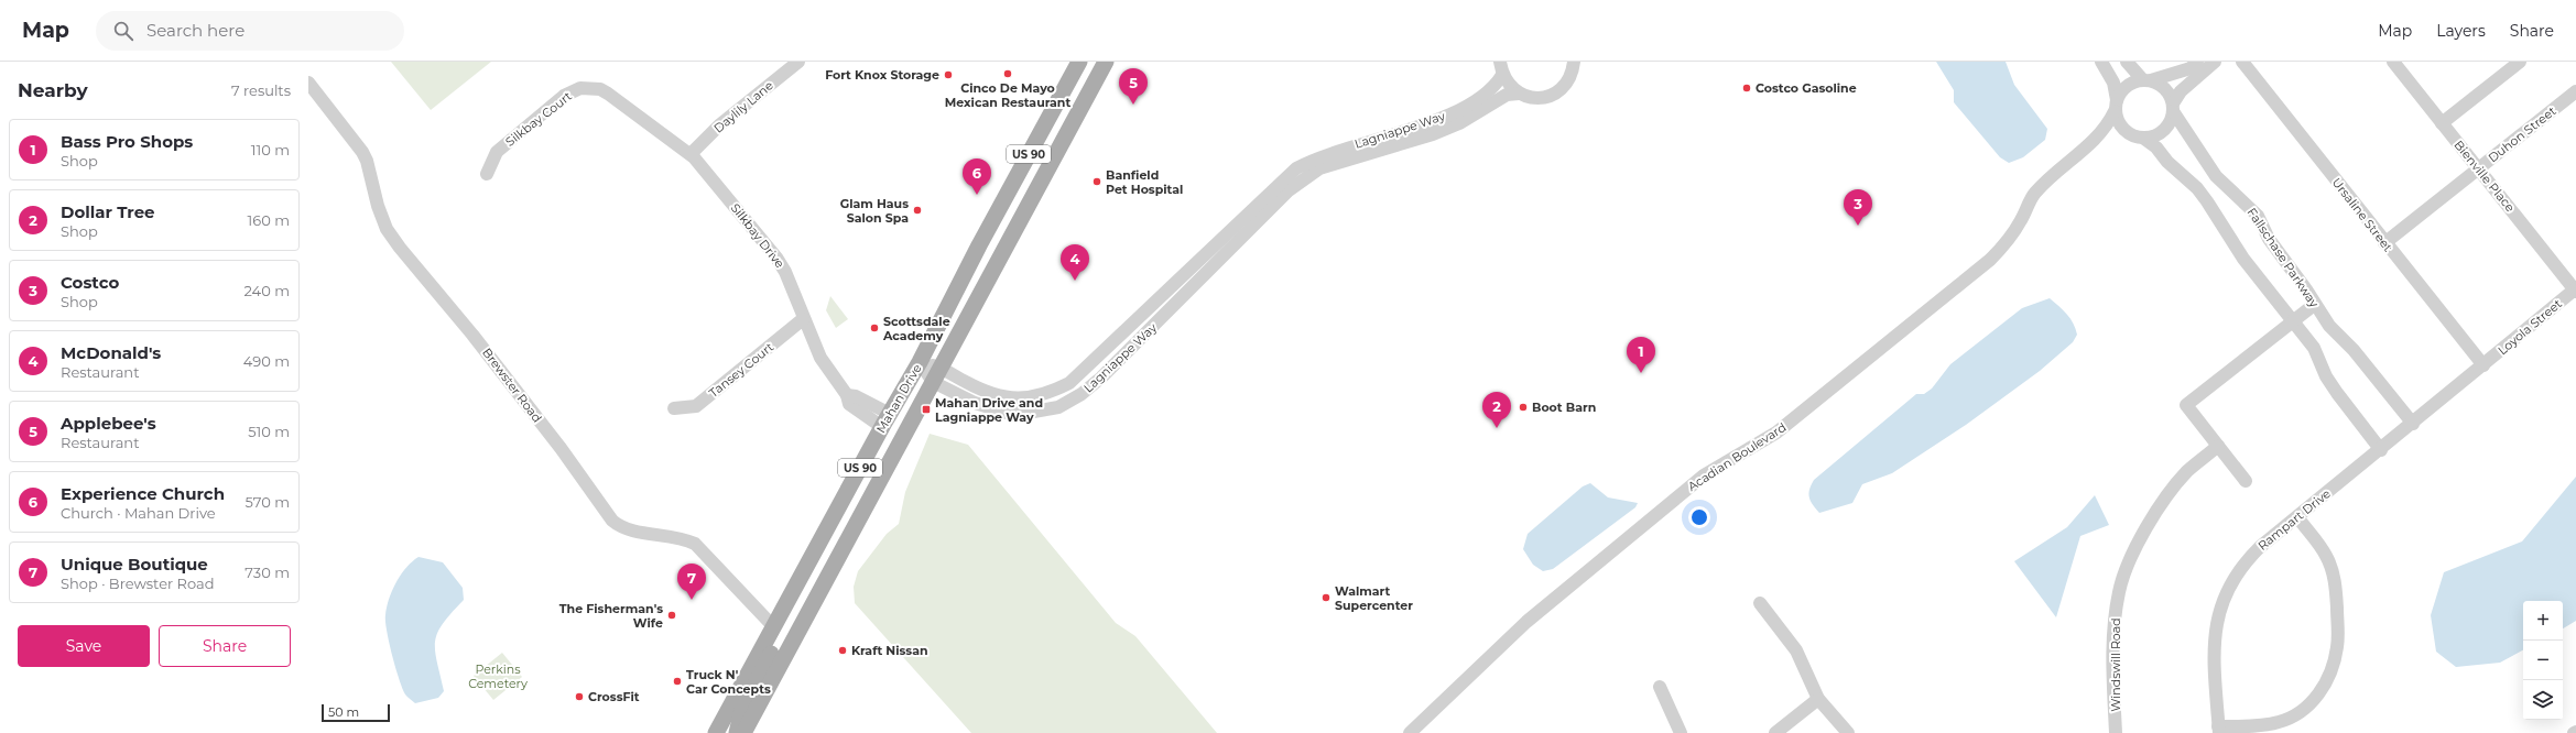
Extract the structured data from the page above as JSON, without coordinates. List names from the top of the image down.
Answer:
{
  "streets": {
    "main road": ["US 90", "Mahan Drive"],
    "street": [
      "Daylily Lane",
      "Silkbay Court",
      "Lagniappe Way",
      "Duhon Street",
      "Bienville Place",
      "Ursaline Street",
      "Silkbay Drive",
      "Fallschase Parkway",
      "Loyola Street",
      "Tansey Court",
      "Brewster Road",
      "Acadian Boulevard",
      "Rampart Drive",
      "Windswill Road"
    ]
  },
  "crossings": [
    ["Daylily Lane", "Silkbay Court"],
    ["Daylily Lane", "Silkbay Drive"],
    ["Silkbay Court", "Silkbay Drive"],
    ["Lagniappe Way", "Mahan Drive"],
    ["Duhon Street", "Bienville Place"],
    ["Duhon Street", "Ursaline Street"],
    ["Bienville Place", "Loyola Street"],
    ["Ursaline Street", "Loyola Street"],
    ["Ursaline Street", "Rampart Drive"],
    ["Silkbay Drive", "Tansey Court"],
    ["Silkbay Drive", "Mahan Drive"],
    ["Fallschase Parkway", "Acadian Boulevard"],
    ["Fallschase Parkway", "Rampart Drive"],
    ["Loyola Street", "Rampart Drive"],
    ["Brewster Road", "Mahan Drive"]
  ],
  "parks": ["Perkins Cemetery"],
  "places": {
    "other": [
      "Cinco De Mayo Mexican Restaurant",
      "Fort Knox Storage",
      "Costco Gasoline",
      "Banfield Pet Hospital",
      "Glam Haus Salon Spa",
      "Scottsdale Academy",
      "Boot Barn",
      "Walmart Supercenter",
      "The Fisherman's Wife",
      "Kraft Nissan",
      "Truck N' Car Concepts",
      "CrossFit"
    ],
    "transit": ["Mahan Drive and Lagniappe Way"]
  },
  "scale_bar": "50 m",
  "page": {
    "header": "Map",
    "search": "Search here",
    "nav": ["Map", "Layers", "Share"],
    "heading": ["Nearby", "7 results"],
    "pins": [
      "5",
      "6",
      "3",
      "4",
      "1",
      "2",
      "7"
    ],
    "list": [
      {
        "mark": "1",
        "name": "Bass Pro Shops",
        "note": "Shop",
        "value": "110 m"
      },
      {
        "mark": "2",
        "name": "Dollar Tree",
        "note": "Shop",
        "value": "160 m"
      },
      {
        "mark": "3",
        "name": "Costco",
        "note": "Shop",
        "value": "240 m"
      },
      {
        "mark": "4",
        "name": "McDonald's",
        "note": "Restaurant",
        "value": "490 m"
      },
      {
        "mark": "5",
        "name": "Applebee's",
        "note": "Restaurant",
        "value": "510 m"
      },
      {
        "mark": "6",
        "name": "Experience Church",
        "note": "Church · Mahan Drive",
        "value": "570 m"
      },
      {
        "mark": "7",
        "name": "Unique Boutique",
        "note": "Shop · Brewster Road",
        "value": "730 m"
      }
    ],
    "map_buttons": ["+", "−"],
    "buttons": ["Save", "Share"],
    "scale": "50 m"
  }
}
